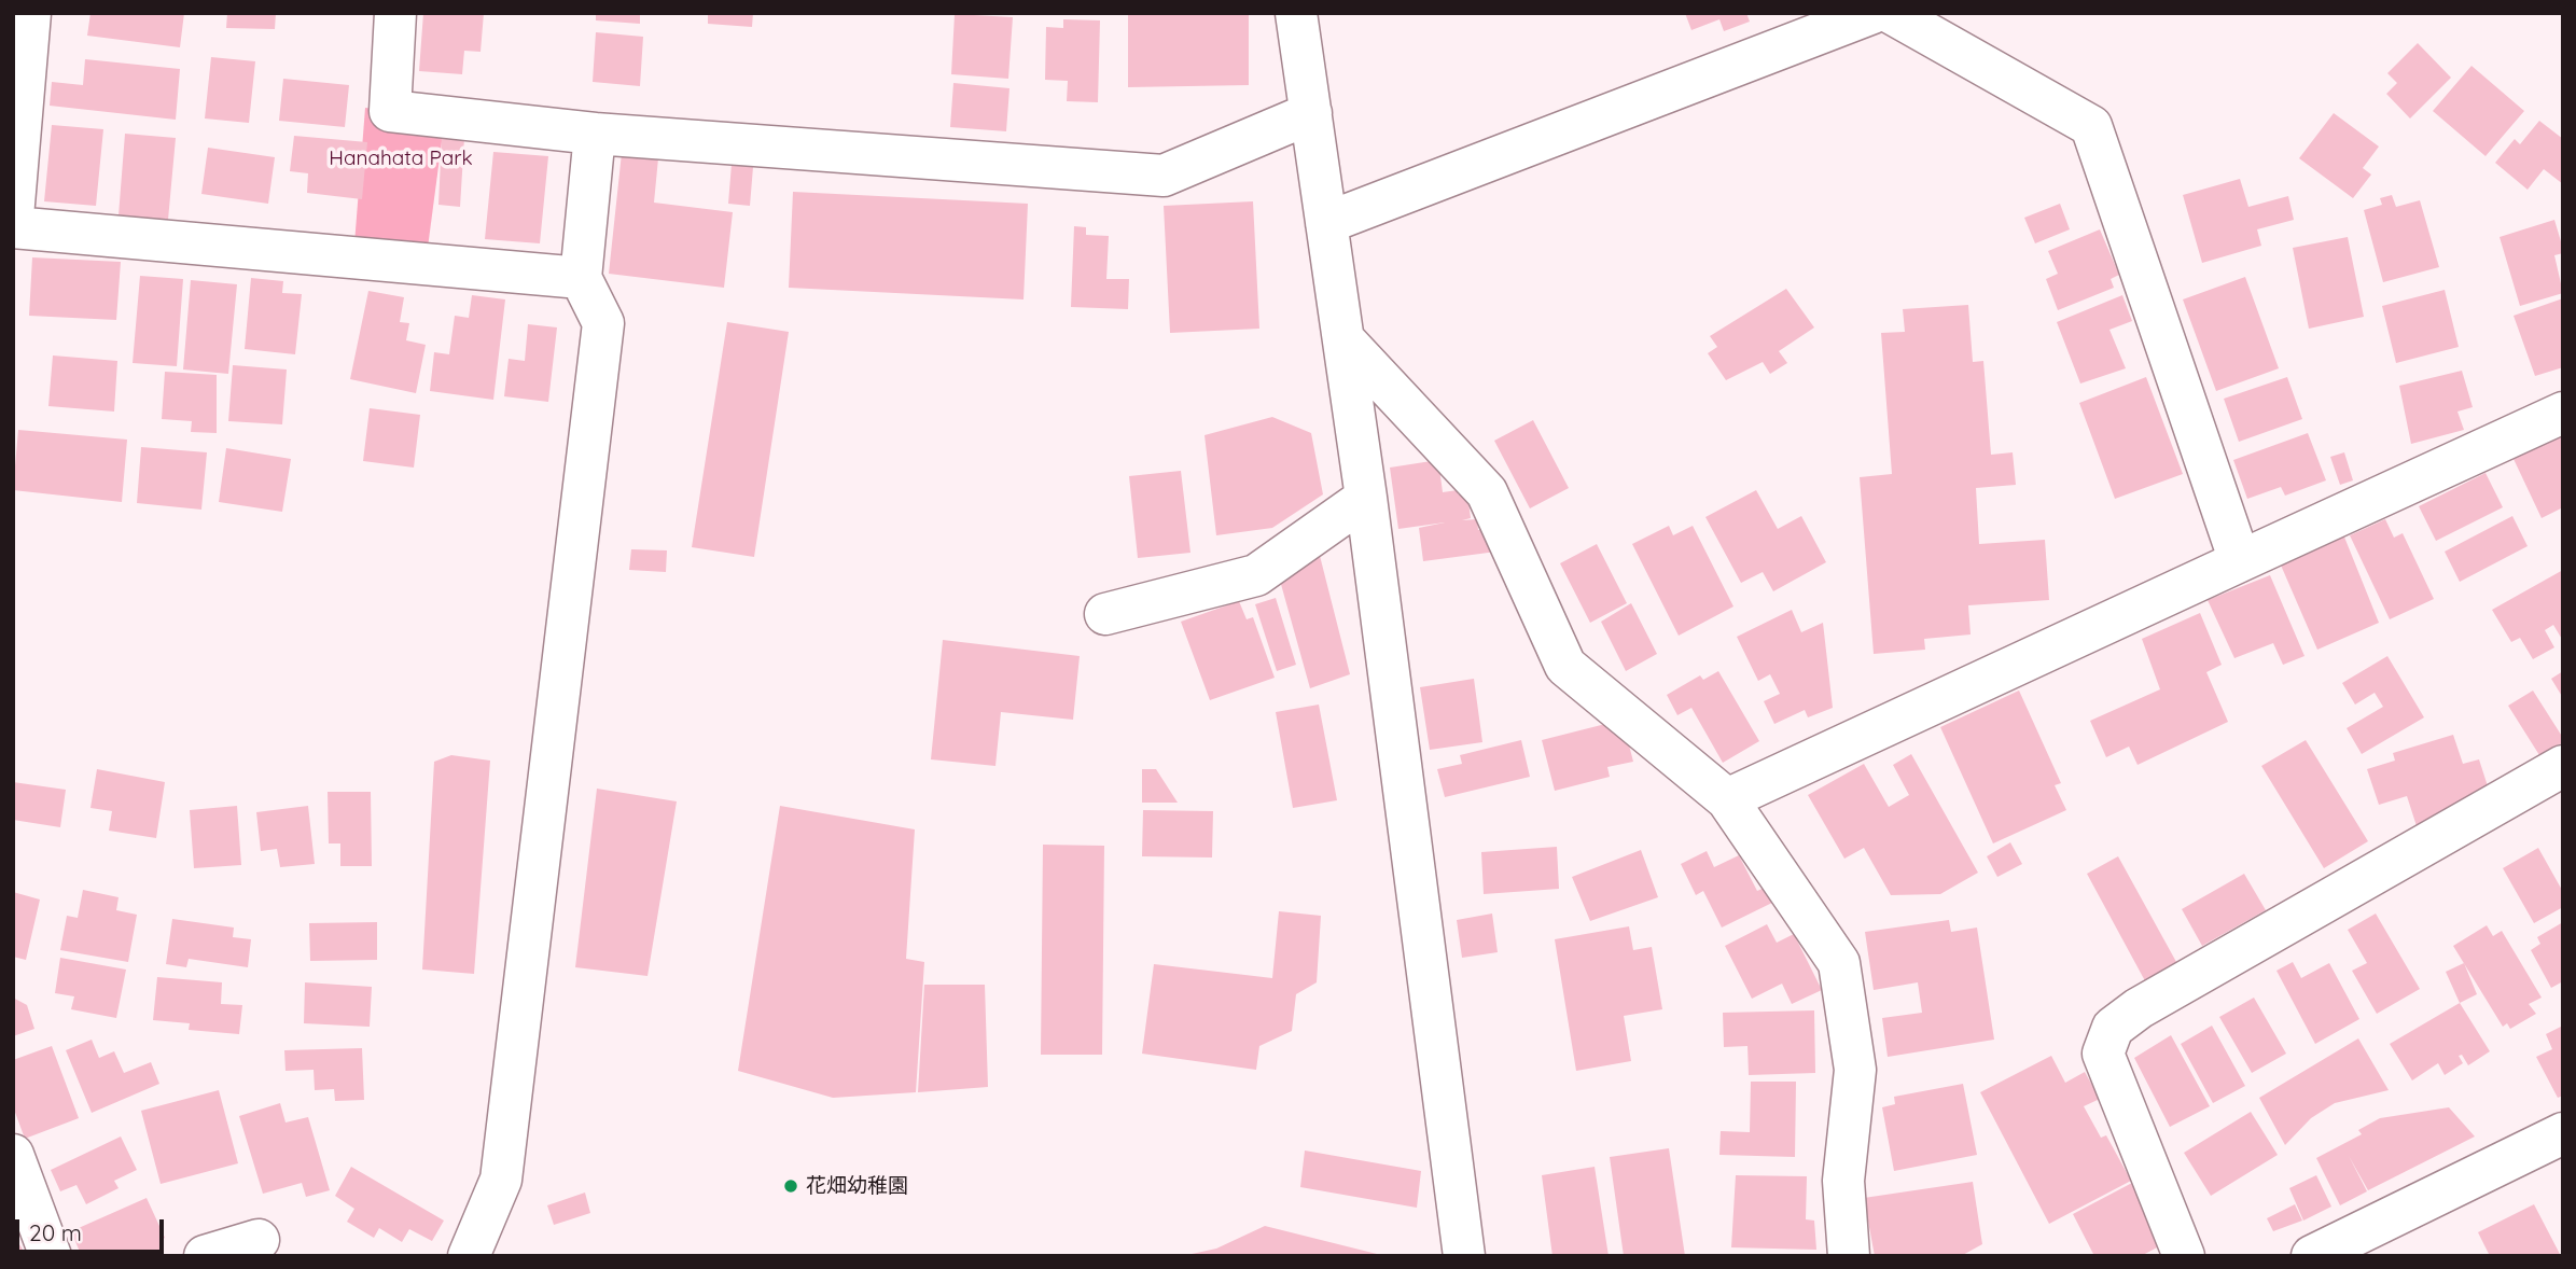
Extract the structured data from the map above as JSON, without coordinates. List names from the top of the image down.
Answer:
{
  "parks": ["Hanahata Park"],
  "places": ["花畑幼稚園"],
  "scale_bar": "20 m"
}
